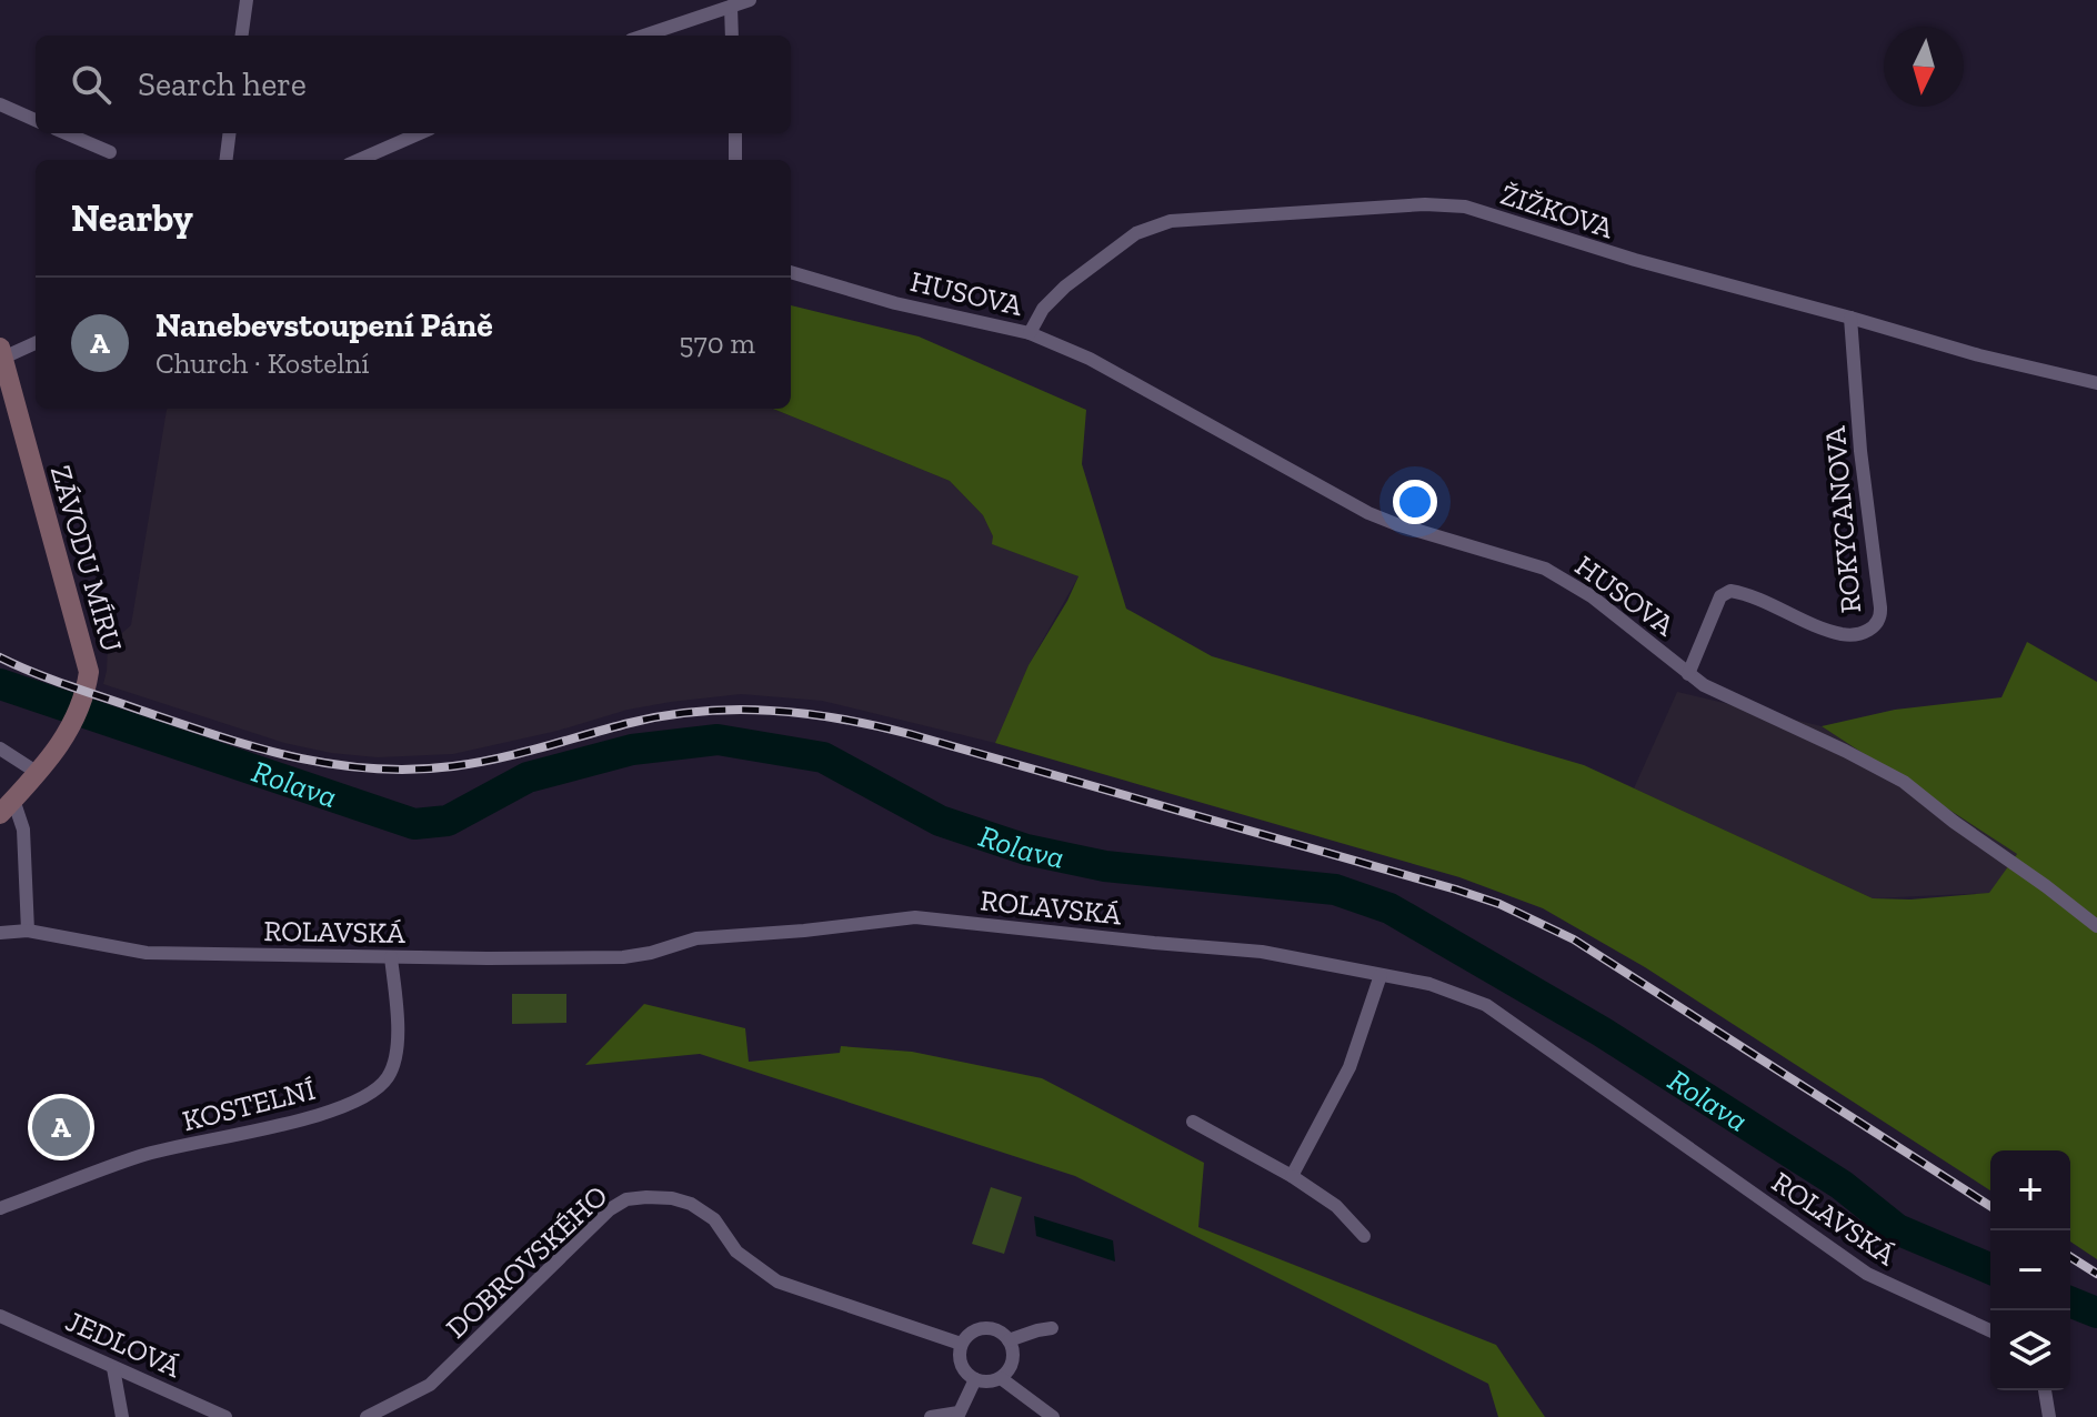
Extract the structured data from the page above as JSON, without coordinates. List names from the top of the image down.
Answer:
{
  "streets": {
    "main road": ["ZÁVODU MÍRU"],
    "street": [
      "ŽIŽKOVA",
      "HUSOVA",
      "ROKYCANOVA",
      "ROLAVSKÁ",
      "KOSTELNÍ",
      "DOBROVSKÉHO",
      "JEDLOVÁ"
    ]
  },
  "crossings": [
    ["ŽIŽKOVA", "HUSOVA"],
    ["ŽIŽKOVA", "ROKYCANOVA"],
    ["HUSOVA", "ROKYCANOVA"],
    ["ROLAVSKÁ", "KOSTELNÍ"]
  ],
  "water": ["Rolava"],
  "north": "bottom",
  "page": {
    "search": "Search here",
    "heading": "Nearby",
    "list": [
      {
        "mark": "A",
        "name": "Nanebevstoupení Páně",
        "note": "Church · Kostelní",
        "value": "570 m"
      }
    ],
    "pins": "A",
    "map_buttons": ["+", "−"]
  }
}
